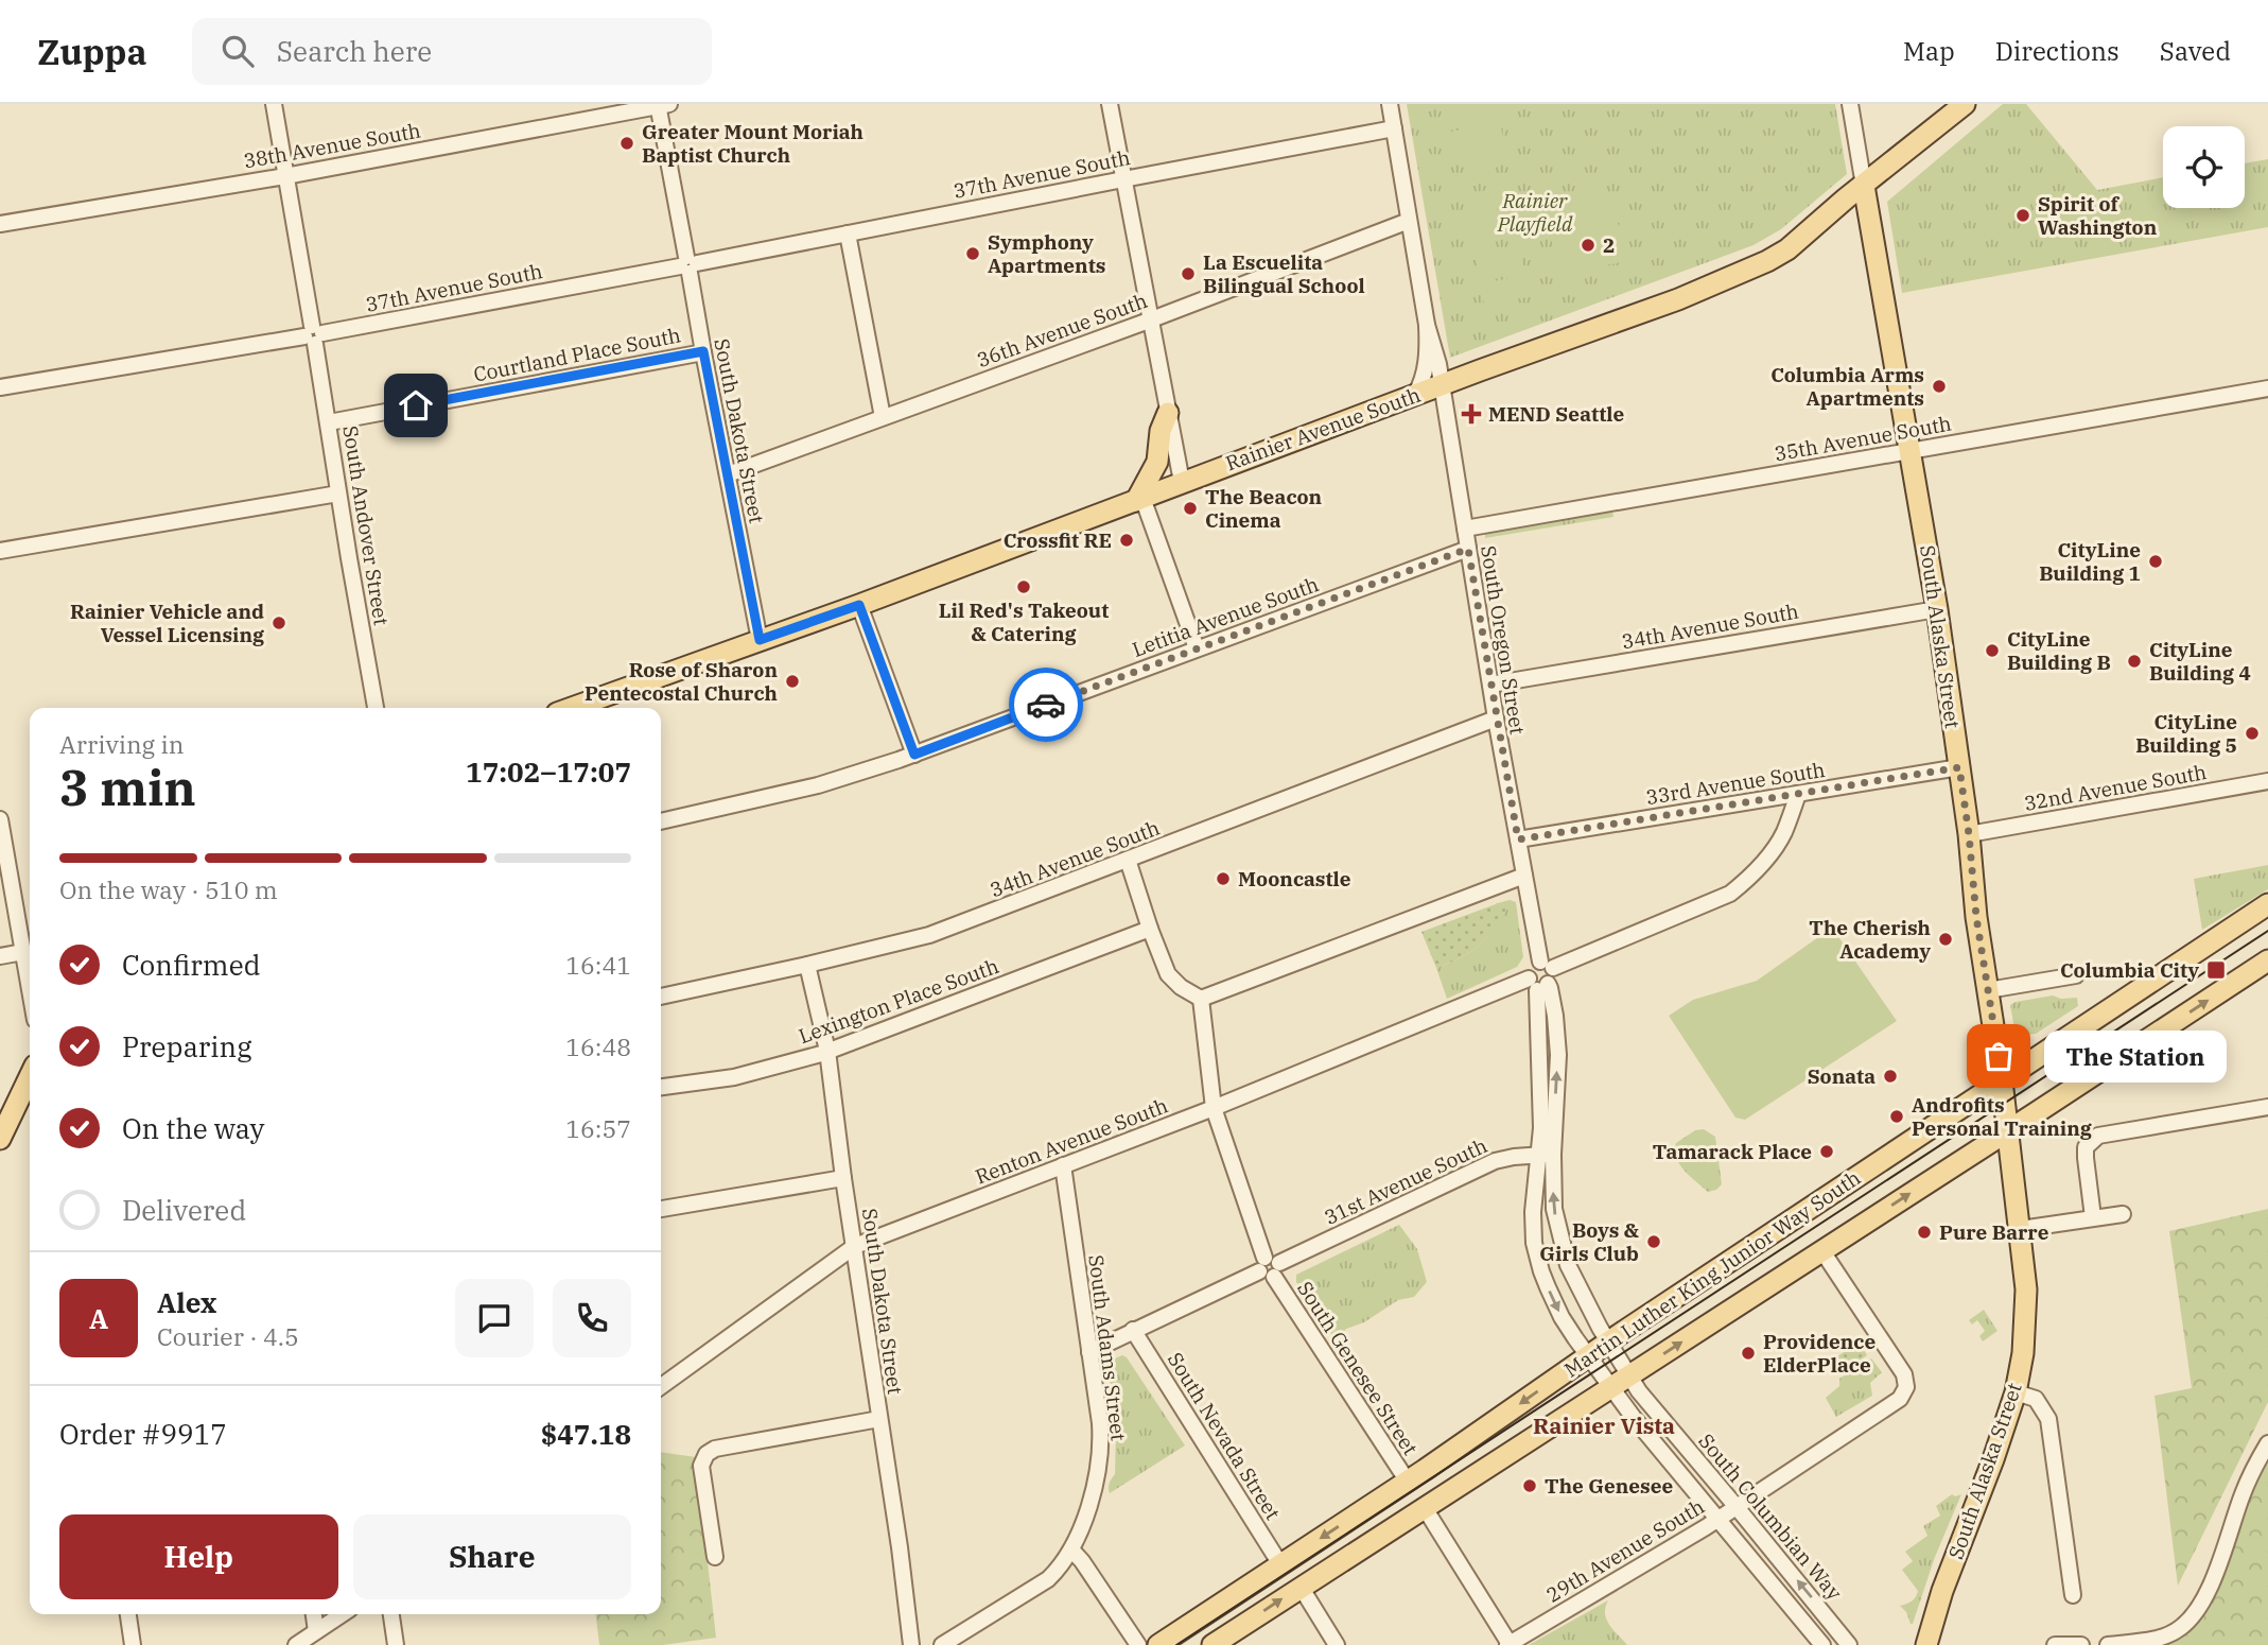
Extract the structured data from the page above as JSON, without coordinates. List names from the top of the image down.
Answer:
{
  "streets": {
    "main road": ["Rainier Avenue South", "South Alaska Street", "Martin Luther King Junior Way South"],
    "street": [
      "38th Avenue South",
      "37th Avenue South",
      "36th Avenue South",
      "Courtland Place South",
      "South Dakota Street",
      "35th Avenue South",
      "South Andover Street",
      "Letitia Avenue South",
      "34th Avenue South",
      "South Oregon Street",
      "33rd Avenue South",
      "32nd Avenue South",
      "Lexington Place South",
      "Renton Avenue South",
      "31st Avenue South",
      "South Adams Street",
      "South Genesee Street",
      "South Nevada Street",
      "South Columbian Way",
      "29th Avenue South"
    ]
  },
  "crossings": [
    ["38th Avenue South", "South Dakota Street"],
    ["38th Avenue South", "South Andover Street"],
    ["37th Avenue South", "South Dakota Street"],
    ["37th Avenue South", "South Andover Street"],
    ["37th Avenue South", "South Oregon Street"],
    ["36th Avenue South", "South Dakota Street"],
    ["36th Avenue South", "South Oregon Street"],
    ["Courtland Place South", "South Dakota Street"],
    ["Courtland Place South", "South Andover Street"],
    ["Rainier Avenue South", "South Dakota Street"],
    ["Rainier Avenue South", "South Alaska Street"],
    ["Rainier Avenue South", "South Oregon Street"],
    ["South Dakota Street", "34th Avenue South"],
    ["South Dakota Street", "Lexington Place South"],
    ["South Dakota Street", "Renton Avenue South"],
    ["35th Avenue South", "South Alaska Street"],
    ["35th Avenue South", "South Oregon Street"],
    ["Letitia Avenue South", "South Oregon Street"],
    ["34th Avenue South", "South Alaska Street"],
    ["34th Avenue South", "South Oregon Street"],
    ["South Alaska Street", "33rd Avenue South"],
    ["South Alaska Street", "32nd Avenue South"],
    ["South Alaska Street", "Martin Luther King Junior Way South"],
    ["South Oregon Street", "33rd Avenue South"],
    ["Renton Avenue South", "South Adams Street"],
    ["Renton Avenue South", "South Genesee Street"],
    ["31st Avenue South", "South Adams Street"],
    ["31st Avenue South", "South Genesee Street"],
    ["31st Avenue South", "South Nevada Street"],
    ["Martin Luther King Junior Way South", "South Genesee Street"],
    ["Martin Luther King Junior Way South", "South Nevada Street"],
    ["Martin Luther King Junior Way South", "South Columbian Way"],
    ["Martin Luther King Junior Way South", "29th Avenue South"],
    ["South Columbian Way", "29th Avenue South"]
  ],
  "districts": ["Rainier Vista"],
  "parks": ["Rainier Playfield"],
  "places": {
    "other": [
      "Greater Mount Moriah Baptist Church",
      "Spirit of Washington",
      "2",
      "Symphony Apartments",
      "La Escuelita Bilingual School",
      "Columbia Arms Apartments",
      "The Beacon Cinema",
      "Crossfit RE",
      "CityLine Building 1",
      "Lil Red's Takeout & Catering",
      "Rainier Vehicle and Vessel Licensing",
      "CityLine Building B",
      "CityLine Building 4",
      "Rose of Sharon Pentecostal Church",
      "CityLine Building 5",
      "Mooncastle",
      "The Cherish Academy",
      "The Station",
      "Sonata",
      "Androfits Personal Training",
      "Tamarack Place",
      "Pure Barre",
      "Boys & Girls Club",
      "Providence ElderPlace",
      "The Genesee"
    ],
    "health": ["MEND Seattle"],
    "transit": ["Columbia City"]
  },
  "page": {
    "header": "Zuppa",
    "search": "Search here",
    "nav": ["Map", "Directions", "Saved"],
    "heading": ["3 min", "Arriving in", "17:02–17:07"],
    "panel": [
      "Alex",
      "Courier · 4.5",
      "Order #9917",
      "$47.18"
    ],
    "bar": "On the way · 510 m",
    "list": [
      ["Confirmed", "16:41"],
      ["Preparing", "16:48"],
      ["On the way", "16:57"],
      "Delivered"
    ],
    "bubble": "The Station",
    "round": "A",
    "buttons": ["Help", "Share"]
  }
}
